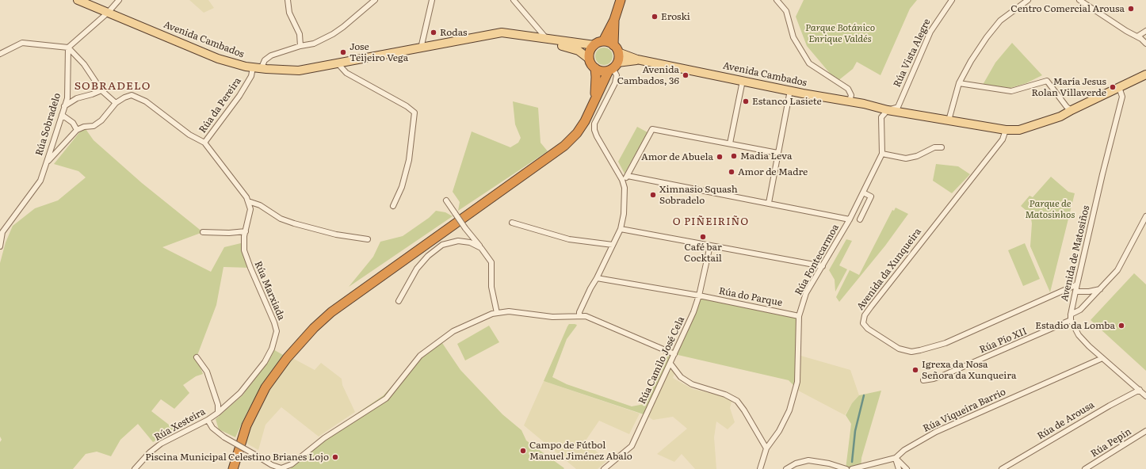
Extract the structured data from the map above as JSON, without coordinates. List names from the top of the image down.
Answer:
{
  "streets": {
    "main road": ["Avenida Cambados"],
    "street": [
      "Rúa Vista Alegre",
      "Rúa da Pereira",
      "Rúa Sobradelo",
      "Avenida de Matosiños",
      "Rúa Fontecarmoa",
      "Avenida da Xunqueira",
      "Rúa Marxiada",
      "Rúa do Parque",
      "Rúa Pío XII",
      "Rúa Camilo José Cela",
      "Rúa Viqueira Barrio",
      "Rúa de Arousa",
      "Rúa Xesteira",
      "Rúa Pepin"
    ]
  },
  "crossings": [
    ["Avenida Cambados", "Rúa Vista Alegre"],
    ["Avenida Cambados", "Rúa da Pereira"],
    ["Avenida Cambados", "Avenida de Matosiños"],
    ["Avenida Cambados", "Rúa Fontecarmoa"],
    ["Avenida Cambados", "Avenida da Xunqueira"],
    ["Rúa Vista Alegre", "Rúa Fontecarmoa"],
    ["Avenida de Matosiños", "Avenida da Xunqueira"],
    ["Avenida de Matosiños", "Rúa Pío XII"],
    ["Avenida de Matosiños", "Rúa Viqueira Barrio"],
    ["Avenida de Matosiños", "Rúa de Arousa"],
    ["Rúa Fontecarmoa", "Rúa do Parque"],
    ["Rúa Marxiada", "Rúa Xesteira"],
    ["Rúa do Parque", "Rúa Camilo José Cela"]
  ],
  "districts": ["SOBRADELO", "O PIÑEIRIÑO"],
  "parks": ["Parque Botánico Enrique Valdés", "Parque de Matosinhos"],
  "places": [
    "Centro Comercial Arousa",
    "Eroski",
    "Rodas",
    "Jose Teijeiro Vega",
    "Avenida Cambados, 36",
    "María Jesus Rolan Villaverde",
    "Estanco Lasiete",
    "Madia Leva",
    "Amor de Abuela",
    "Amor de Madre",
    "Ximnasio Squash Sobradelo",
    "Café bar Cocktail",
    "Estadio da Lomba",
    "Igrexa da Nosa Señora da Xunqueira",
    "Campo de Fútbol Manuel Jiménez Abalo",
    "Piscina Municipal Celestino Brianes Lojo"
  ]
}
